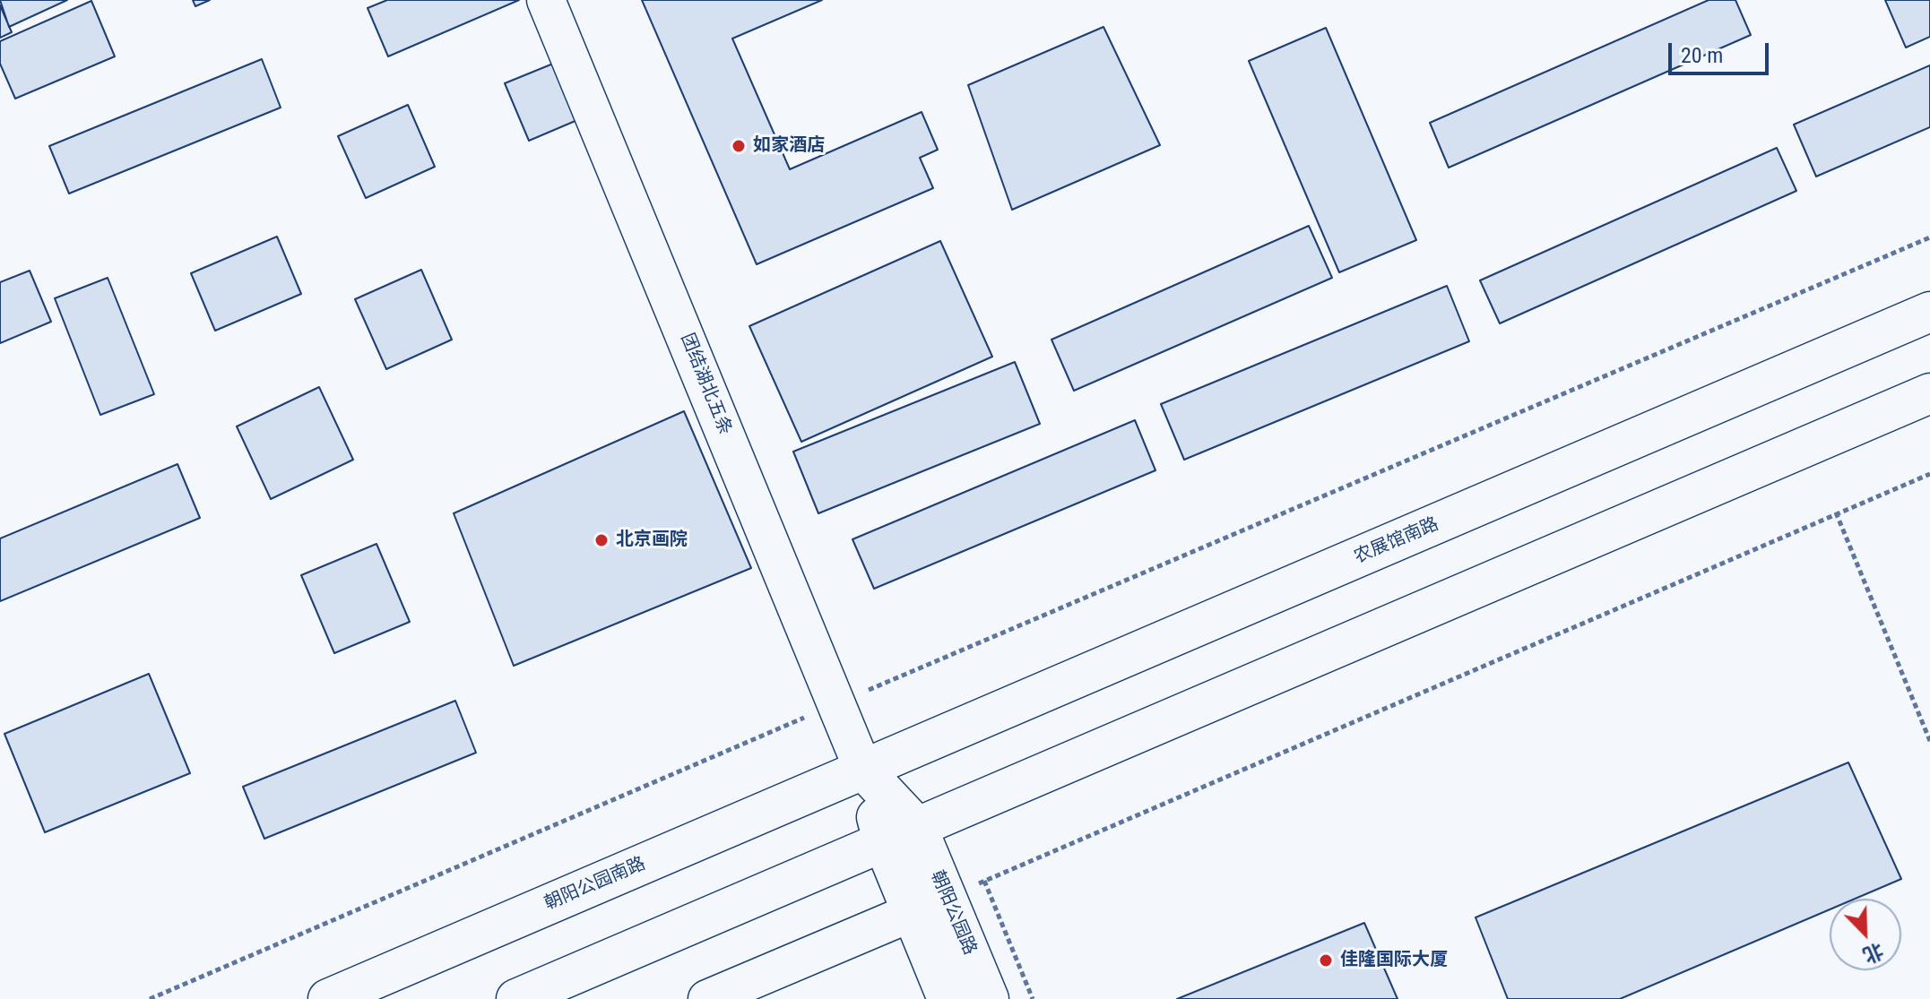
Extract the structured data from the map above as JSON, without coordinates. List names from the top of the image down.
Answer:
{
  "streets": {
    "main road": ["农展馆南路", "朝阳公园南路", "朝阳公园路"],
    "street": ["团结湖北五条"]
  },
  "crossings": [
    ["团结湖北五条", "农展馆南路"],
    ["团结湖北五条", "朝阳公园南路"],
    ["团结湖北五条", "朝阳公园路"],
    ["农展馆南路", "朝阳公园南路"],
    ["农展馆南路", "朝阳公园路"],
    ["朝阳公园南路", "朝阳公园路"]
  ],
  "places": ["如家酒店", "北京画院", "佳隆国际大厦"],
  "scale_bar": "20 m",
  "north": "bottom right"
}
